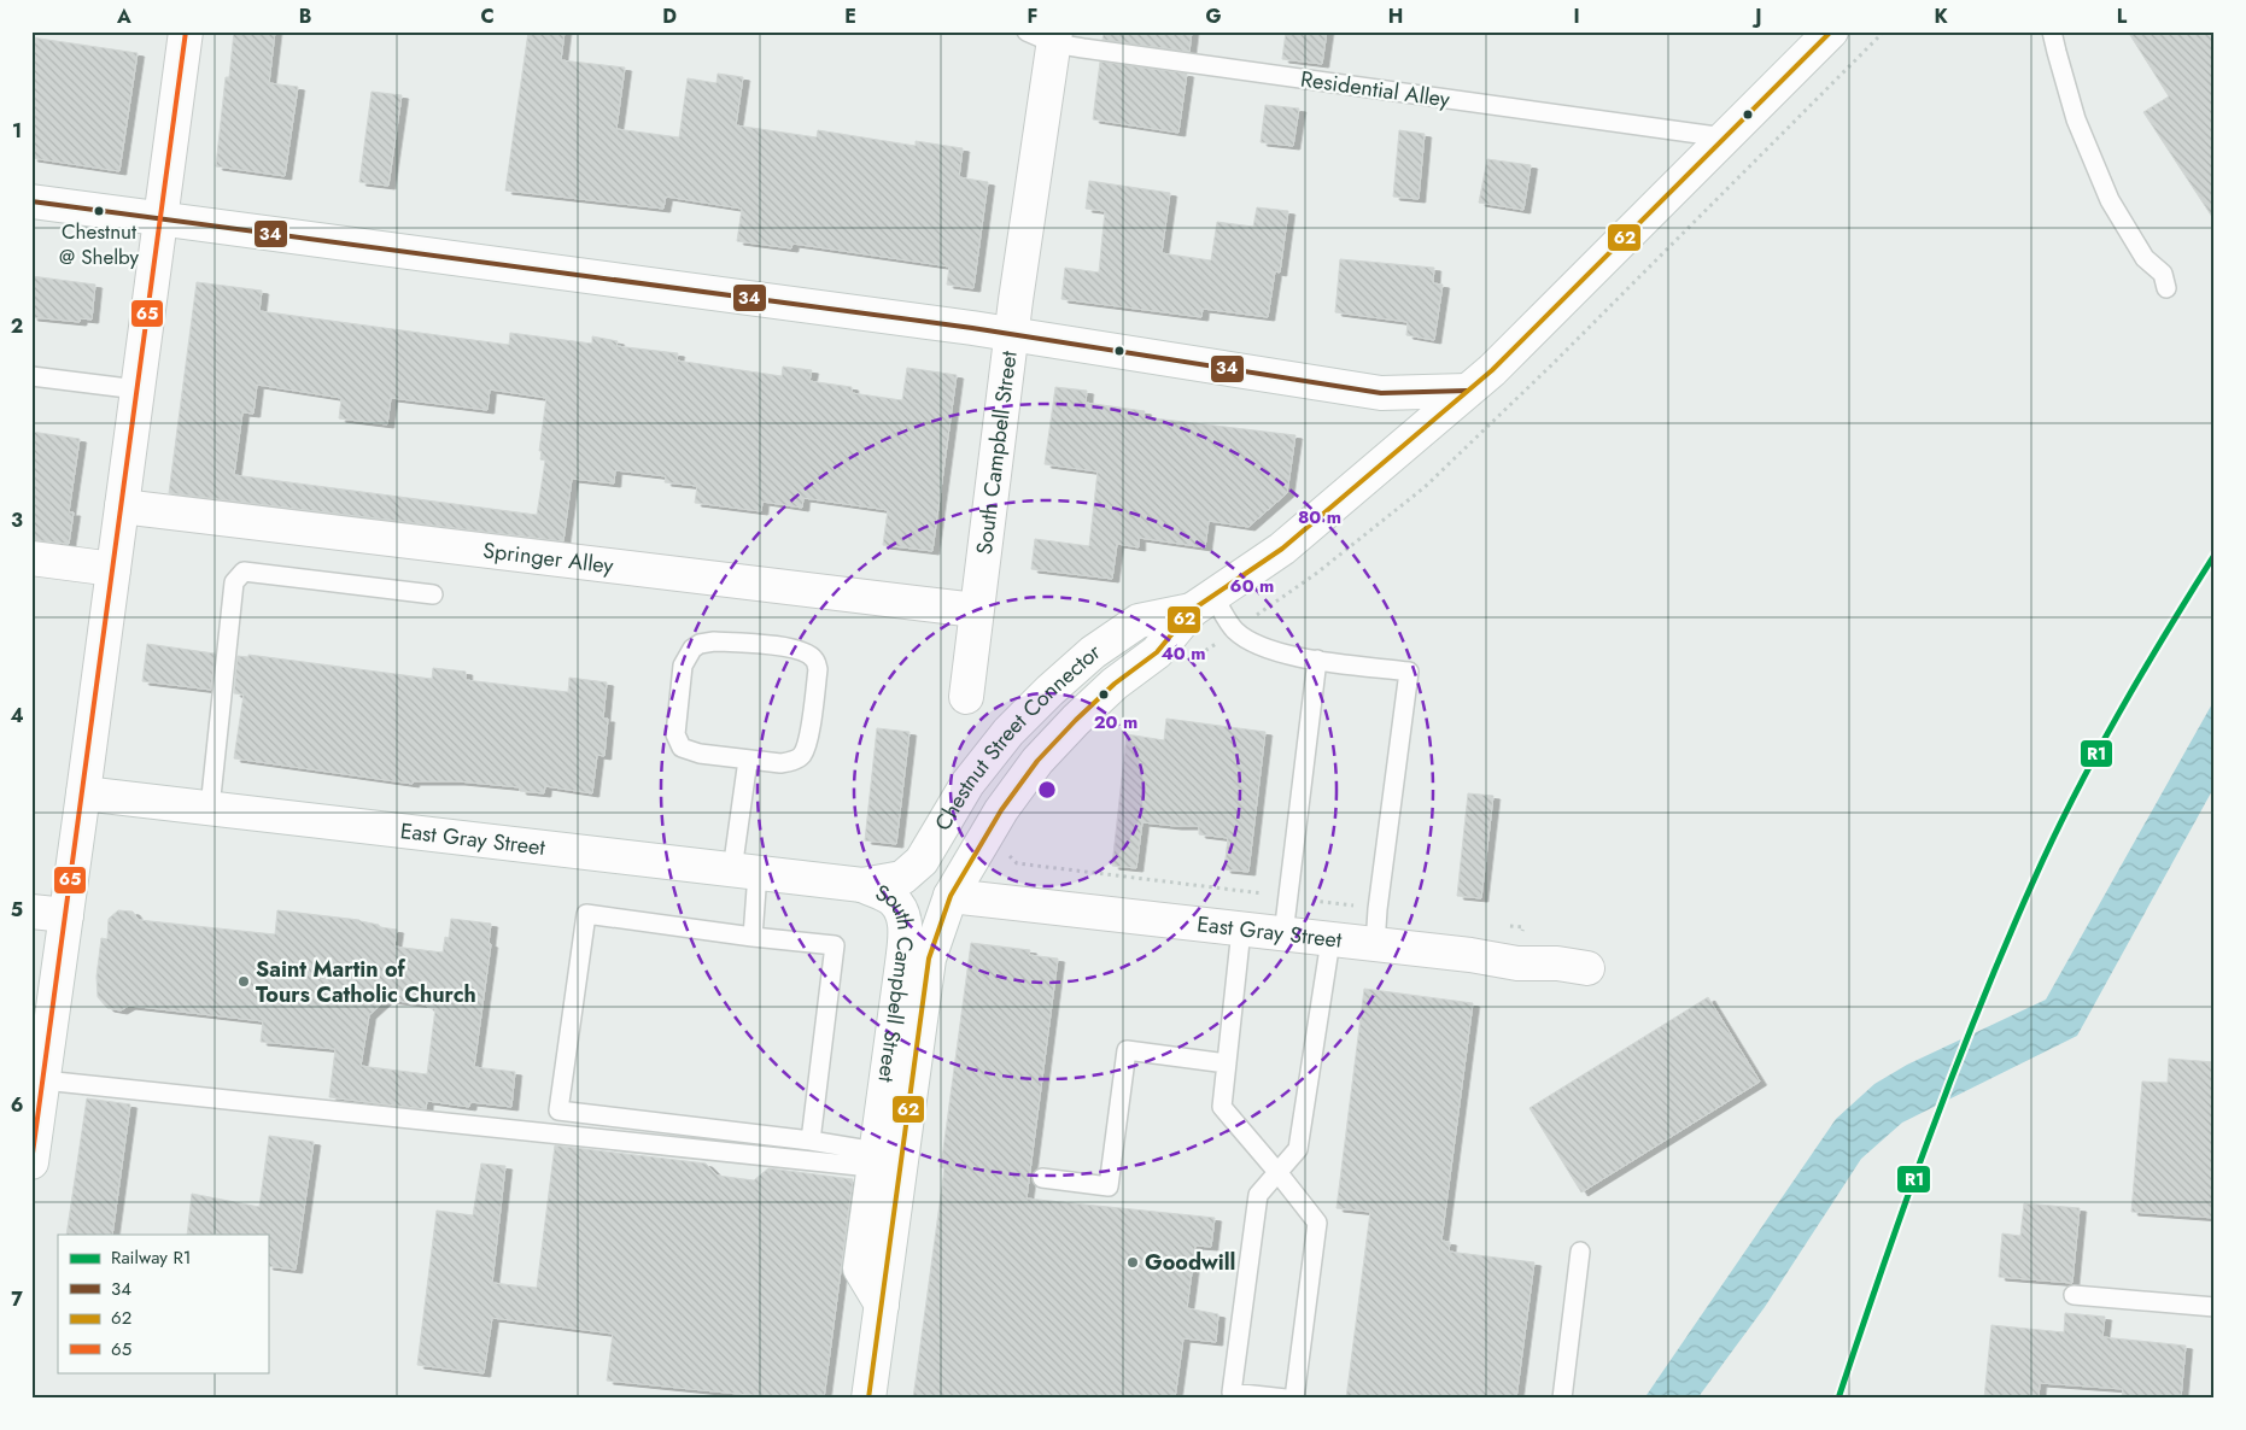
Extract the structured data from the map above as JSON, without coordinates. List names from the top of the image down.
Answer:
{
  "streets": {
    "street": [
      "South Campbell Street",
      "Springer Alley",
      "Chestnut Street Connector",
      "East Gray Street"
    ],
    "lane": ["Residential Alley"]
  },
  "crossings": [
    ["Residential Alley", "South Campbell Street"],
    ["Residential Alley", "Chestnut Street Connector"],
    ["South Campbell Street", "Springer Alley"],
    ["South Campbell Street", "Chestnut Street Connector"],
    ["South Campbell Street", "East Gray Street"],
    ["Chestnut Street Connector", "East Gray Street"]
  ],
  "places": ["Chestnut @ Shelby", "Saint Martin of Tours Catholic Church", "Goodwill"],
  "lines": [
    "transit line 62",
    "transit line 65",
    "transit line 34",
    "rail line R1"
  ],
  "legend": [
    "Railway R1",
    "34",
    "62",
    "65"
  ],
  "grid": {
    "columns": [
      "A",
      "B",
      "C",
      "D",
      "E",
      "F",
      "G",
      "H",
      "I",
      "J",
      "K",
      "L"
    ],
    "rows": [
      "1",
      "2",
      "3",
      "4",
      "5",
      "6",
      "7"
    ]
  },
  "rings": [
    "80 m",
    "60 m",
    "40 m",
    "20 m"
  ]
}
